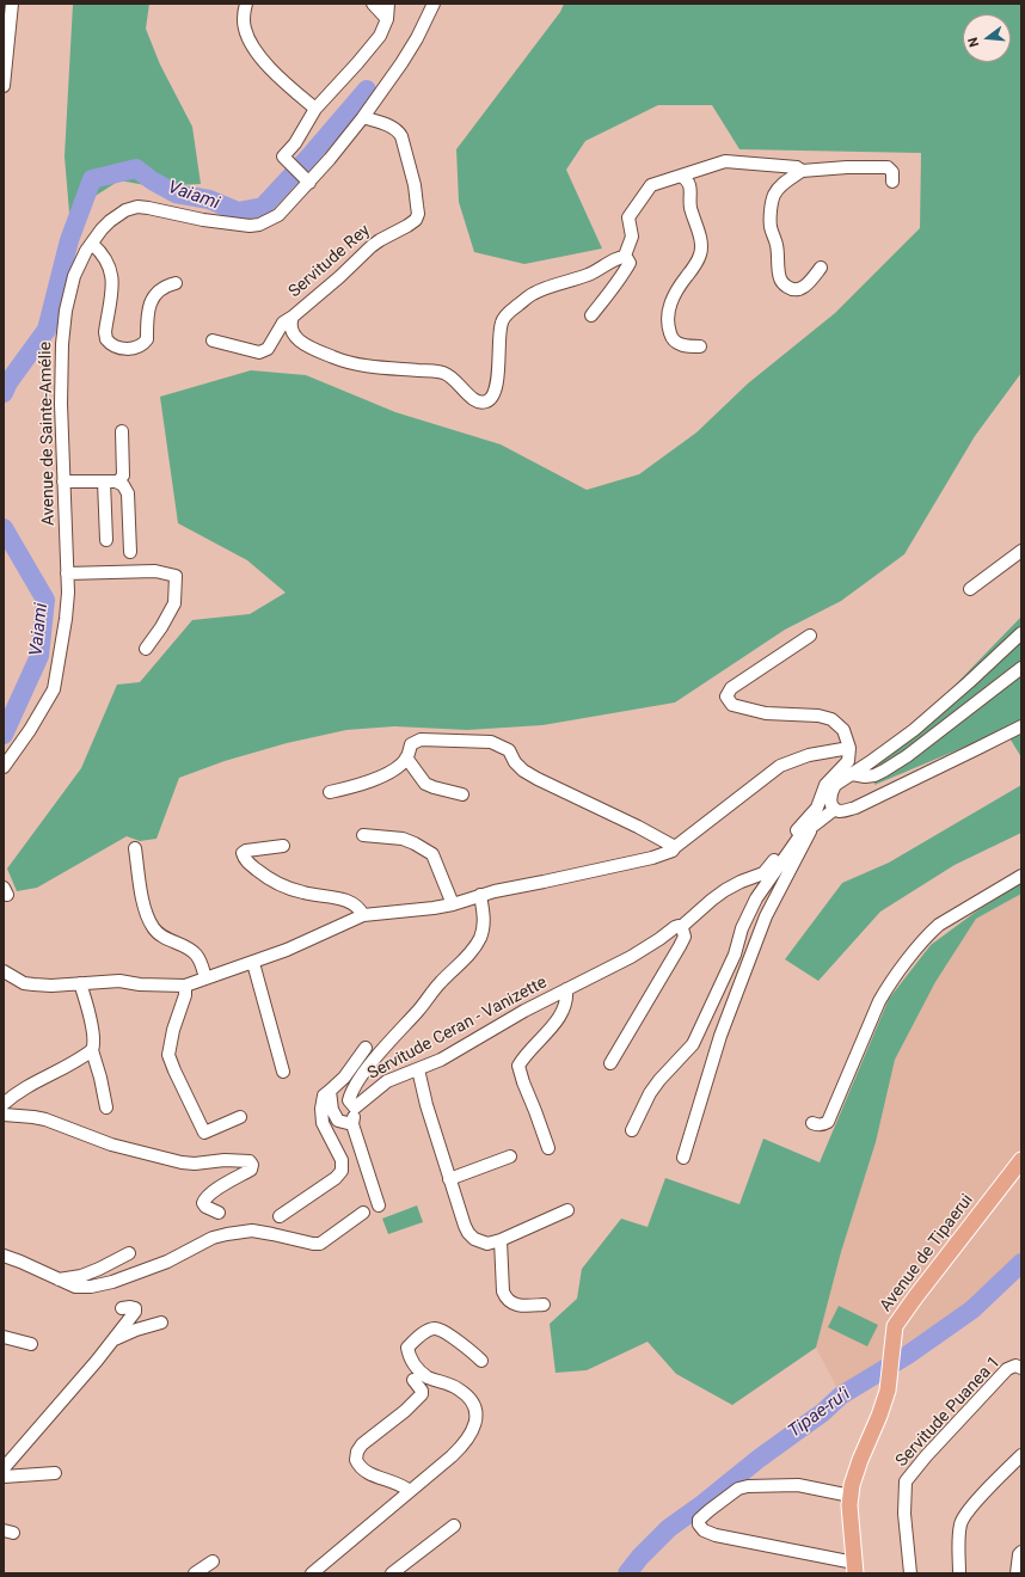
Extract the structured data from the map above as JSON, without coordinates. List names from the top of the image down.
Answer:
{
  "streets": {
    "main road": ["Avenue de Tipaerui"],
    "street": [
      "Servitude Rey",
      "Avenue de Sainte-Amélie",
      "Servitude Ceran - Vanizette",
      "Servitude Puanea 1"
    ]
  },
  "crossings": [
    ["Servitude Rey", "Avenue de Sainte-Amélie"]
  ],
  "water": ["Vaiami", "Tipae-ru’i"],
  "north": "left"
}
